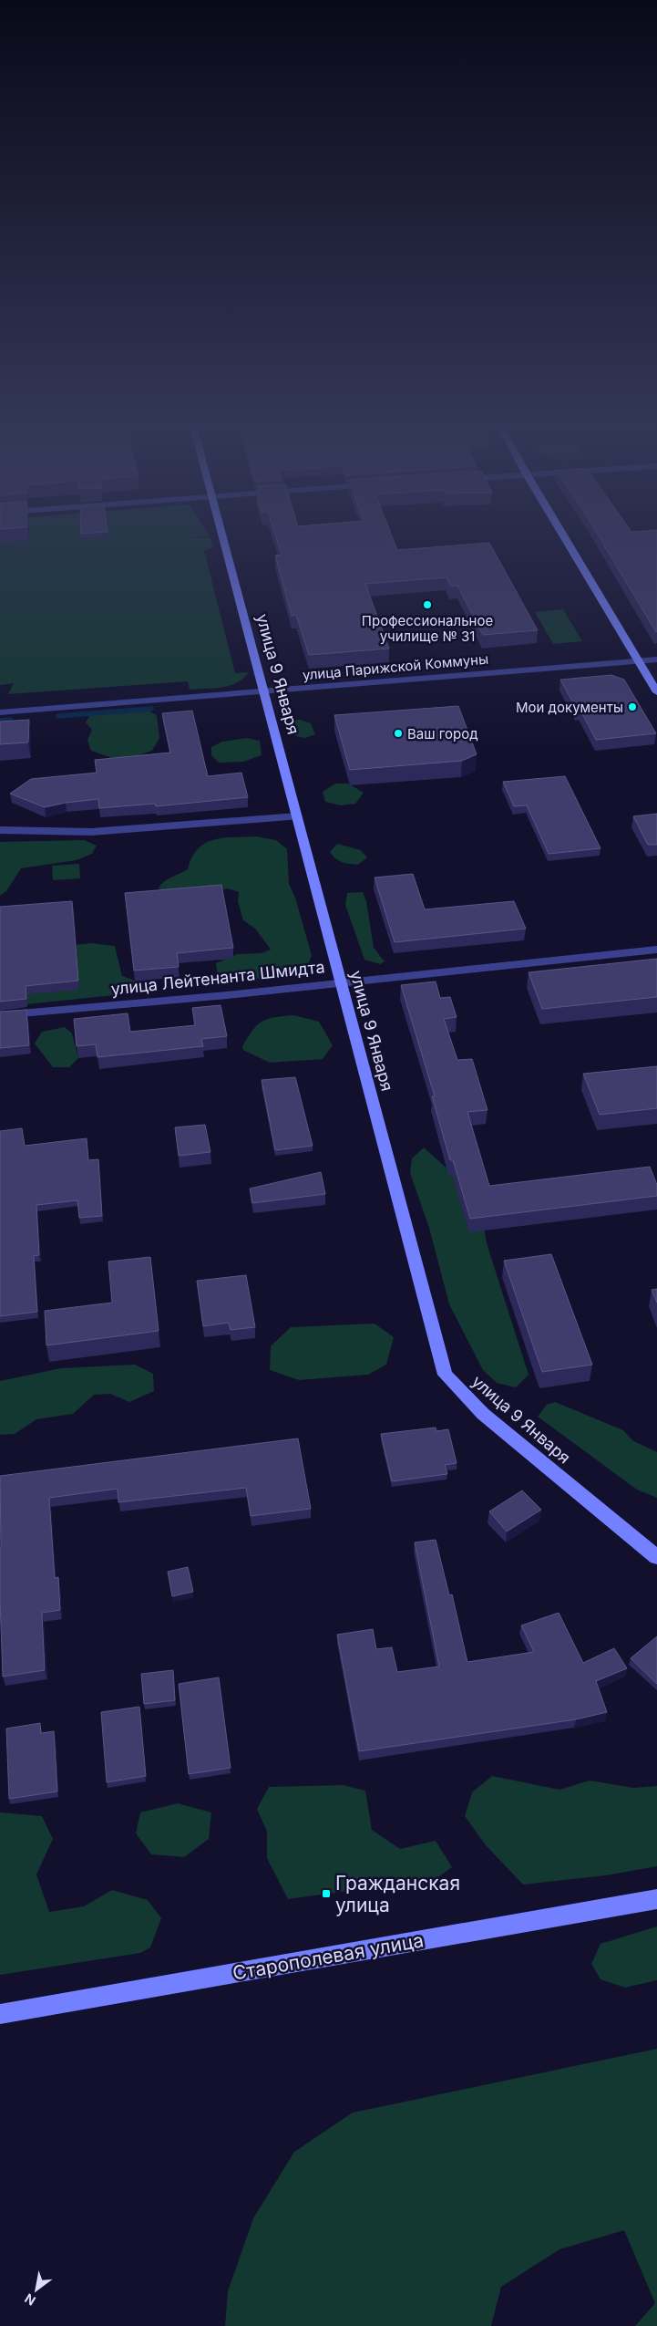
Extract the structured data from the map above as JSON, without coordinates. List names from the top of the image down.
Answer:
{
  "streets": {
    "street": [
      "улица Парижской Коммуны",
      "улица 9 Января",
      "улица Лейтенанта Шмидта",
      "Старополевая улица"
    ]
  },
  "crossings": [
    ["улица Парижской Коммуны", "улица 9 Января"],
    ["улица 9 Января", "улица Лейтенанта Шмидта"]
  ],
  "places": {
    "other": ["Профессиональное училище № 31", "Мои документы", "Ваш город"],
    "transit": ["Гражданская улица"]
  },
  "north": "bottom left"
}
